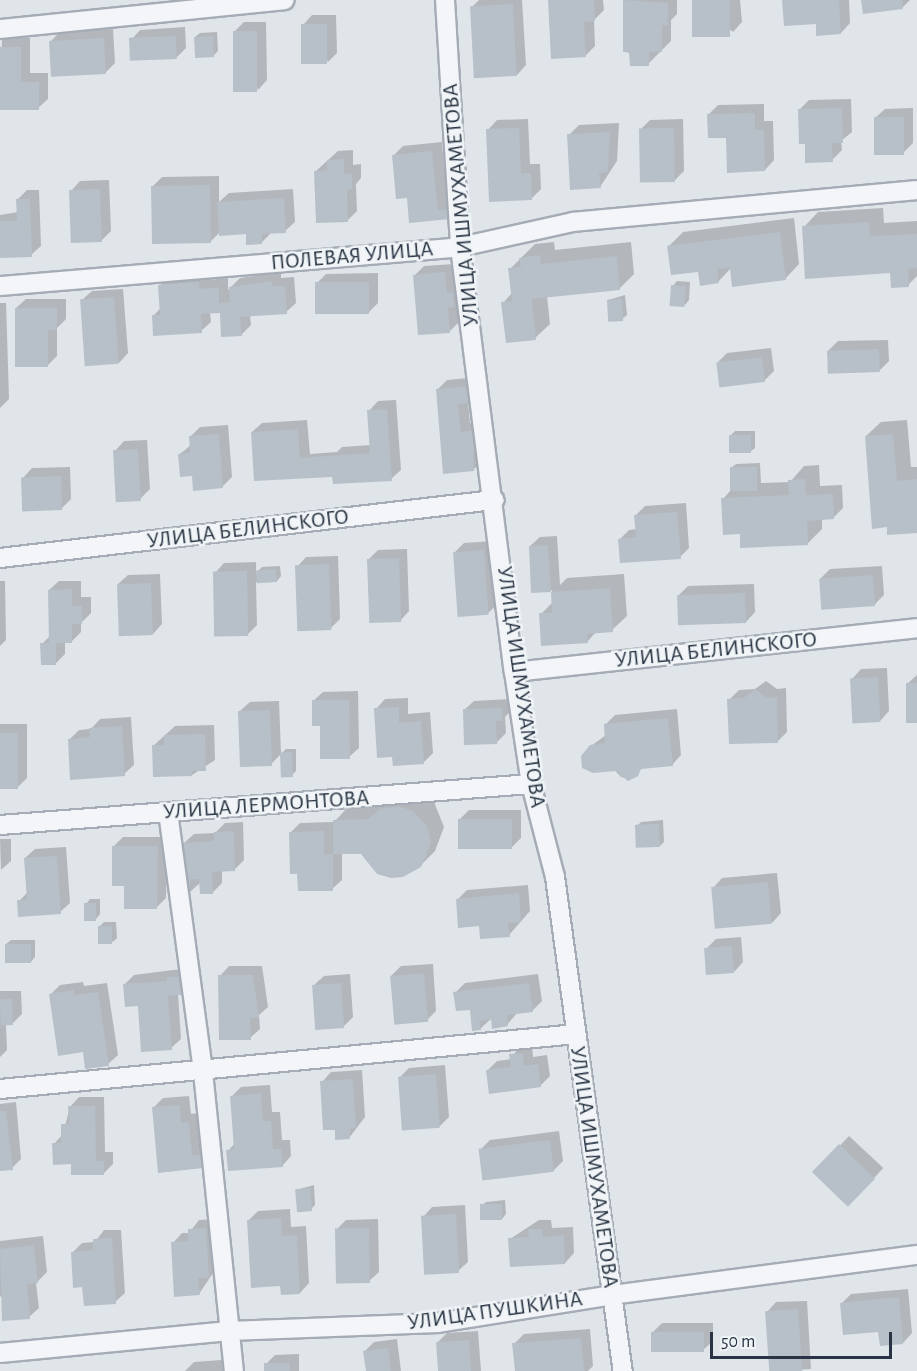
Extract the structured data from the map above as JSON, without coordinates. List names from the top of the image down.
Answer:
{
  "streets": {
    "street": [
      "УЛИЦА ИШМУХАМЕТОВА",
      "ПОЛЕВАЯ УЛИЦА",
      "УЛИЦА БЕЛИНСКОГО",
      "УЛИЦА ЛЕРМОНТОВА",
      "УЛИЦА ПУШКИНА"
    ]
  },
  "crossings": [
    ["УЛИЦА ИШМУХАМЕТОВА", "ПОЛЕВАЯ УЛИЦА"],
    ["УЛИЦА ИШМУХАМЕТОВА", "УЛИЦА БЕЛИНСКОГО"],
    ["УЛИЦА ИШМУХАМЕТОВА", "УЛИЦА ЛЕРМОНТОВА"],
    ["УЛИЦА ИШМУХАМЕТОВА", "УЛИЦА ПУШКИНА"]
  ],
  "scale_bar": "50 m"
}
